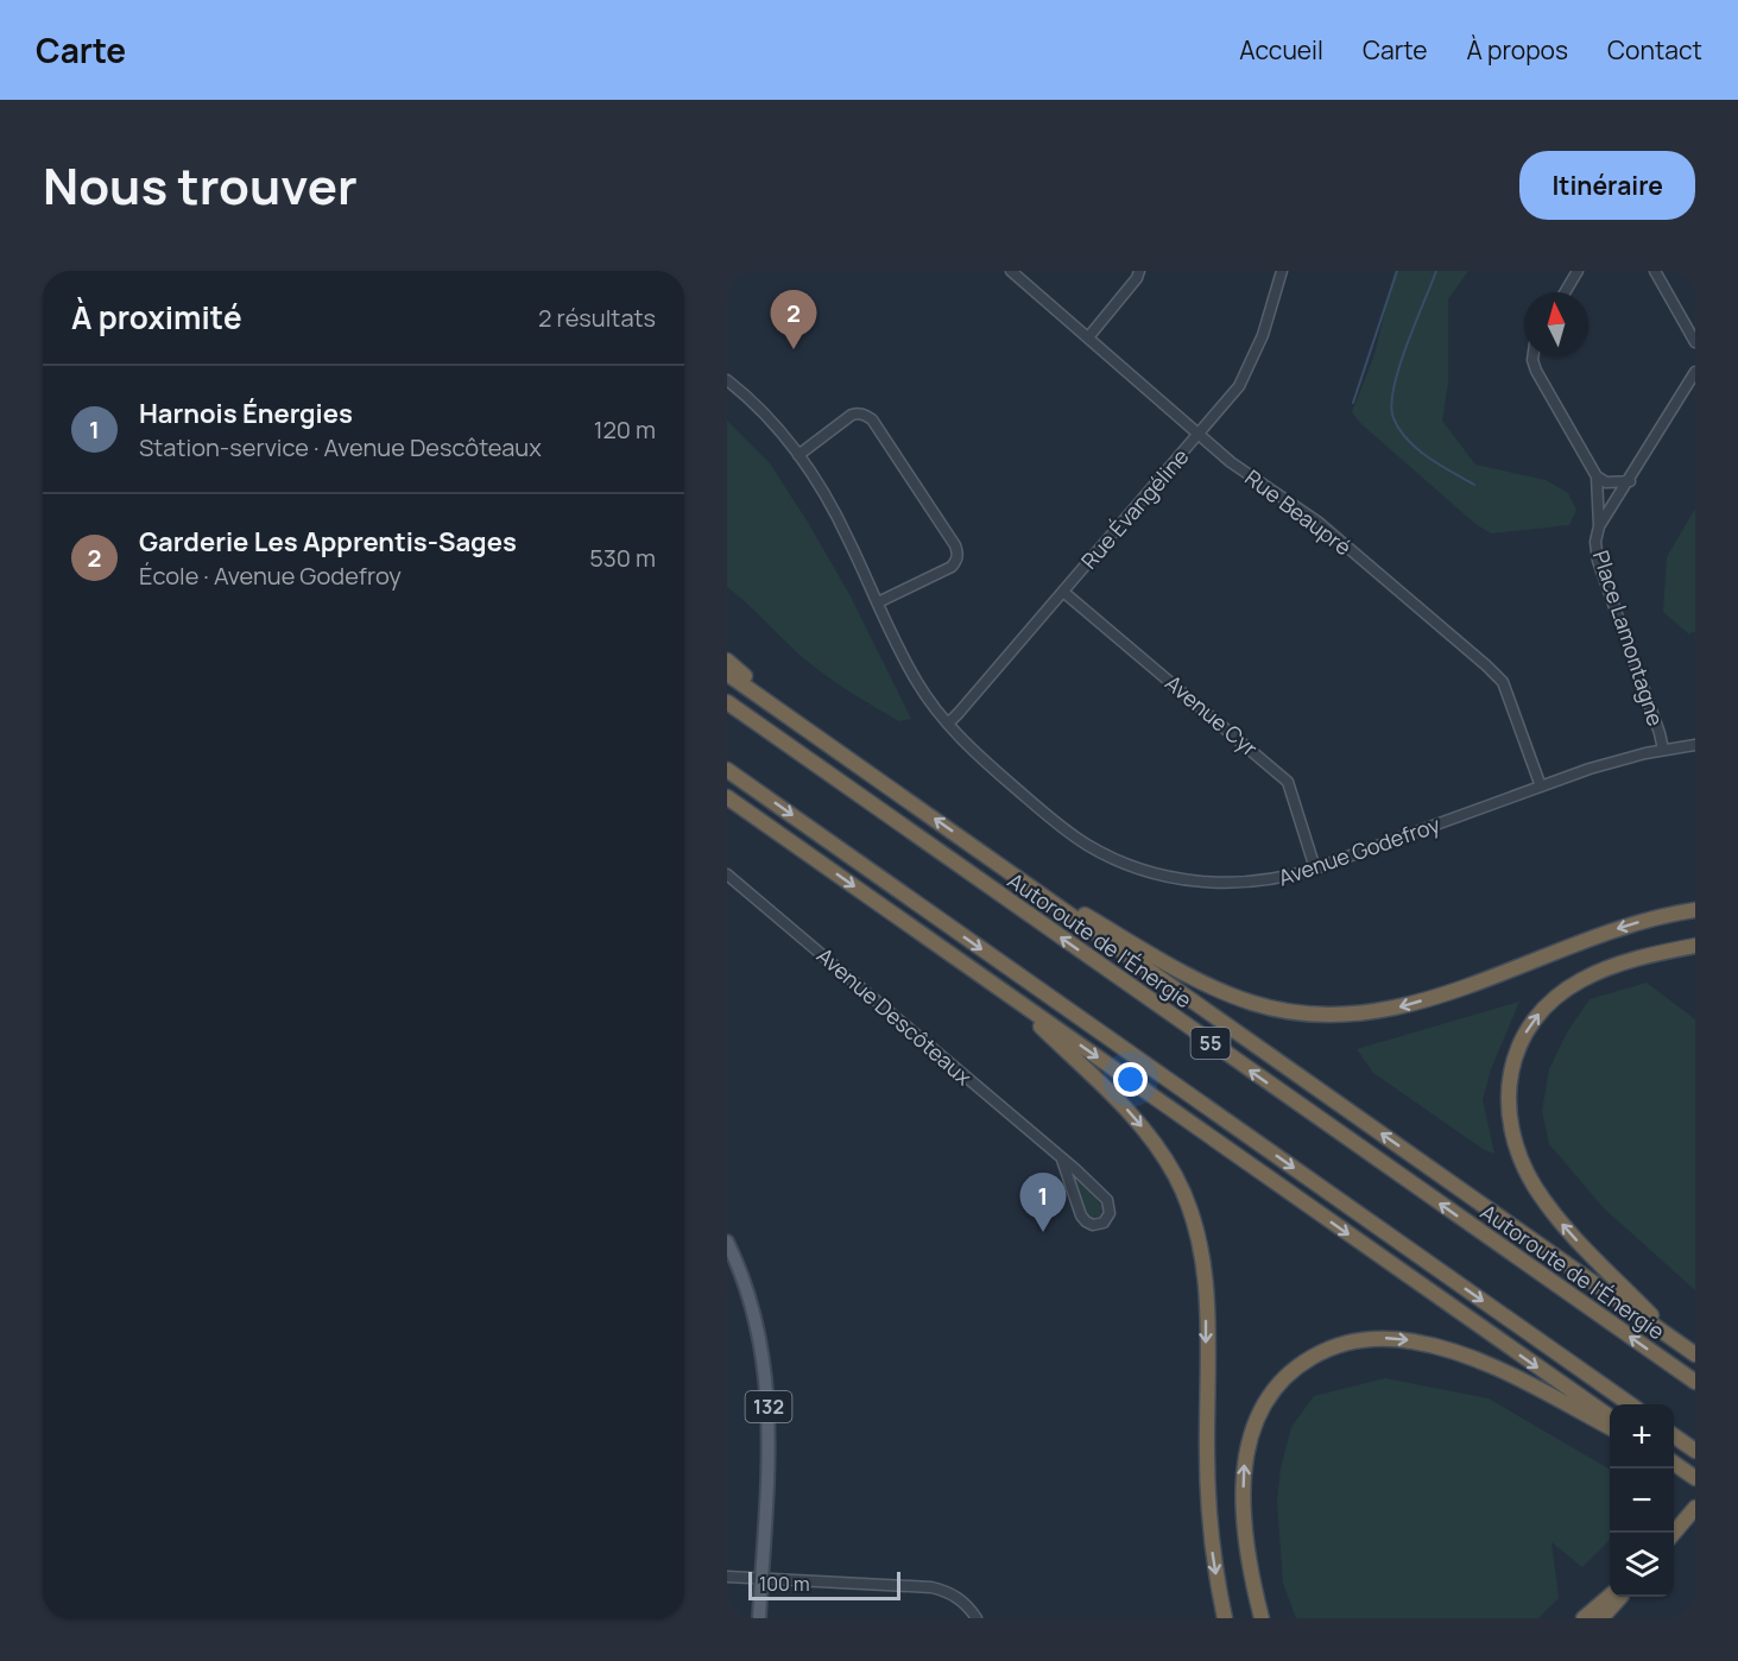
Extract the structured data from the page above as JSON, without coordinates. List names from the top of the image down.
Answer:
{
  "streets": {
    "highway": ["Autoroute de l'Énergie", "55"],
    "main road": ["132"],
    "street": [
      "Rue Évangéline",
      "Rue Beaupré",
      "Place Lamontagne",
      "Avenue Cyr",
      "Avenue Godefroy",
      "Avenue Descôteaux"
    ]
  },
  "crossings": [
    ["Rue Évangéline", "Rue Beaupré"],
    ["Rue Évangéline", "Avenue Cyr"],
    ["Rue Évangéline", "Avenue Godefroy"],
    ["Rue Beaupré", "Avenue Godefroy"],
    ["Place Lamontagne", "Avenue Godefroy"],
    ["Avenue Cyr", "Avenue Godefroy"]
  ],
  "scale_bar": "100 m",
  "north": "top",
  "page": {
    "header": "Carte",
    "nav": [
      "Accueil",
      "Carte",
      "À propos",
      "Contact"
    ],
    "title": "Nous trouver",
    "buttons": "Itinéraire",
    "heading": ["À proximité", "2 résultats"],
    "pins": ["2", "1"],
    "list": [
      {
        "mark": "1",
        "name": "Harnois Énergies",
        "note": "Station-service · Avenue Descôteaux",
        "value": "120 m"
      },
      {
        "mark": "2",
        "name": "Garderie Les Apprentis-Sages",
        "note": "École · Avenue Godefroy",
        "value": "530 m"
      }
    ],
    "map_buttons": ["+", "−"],
    "scale": "100 m"
  }
}
